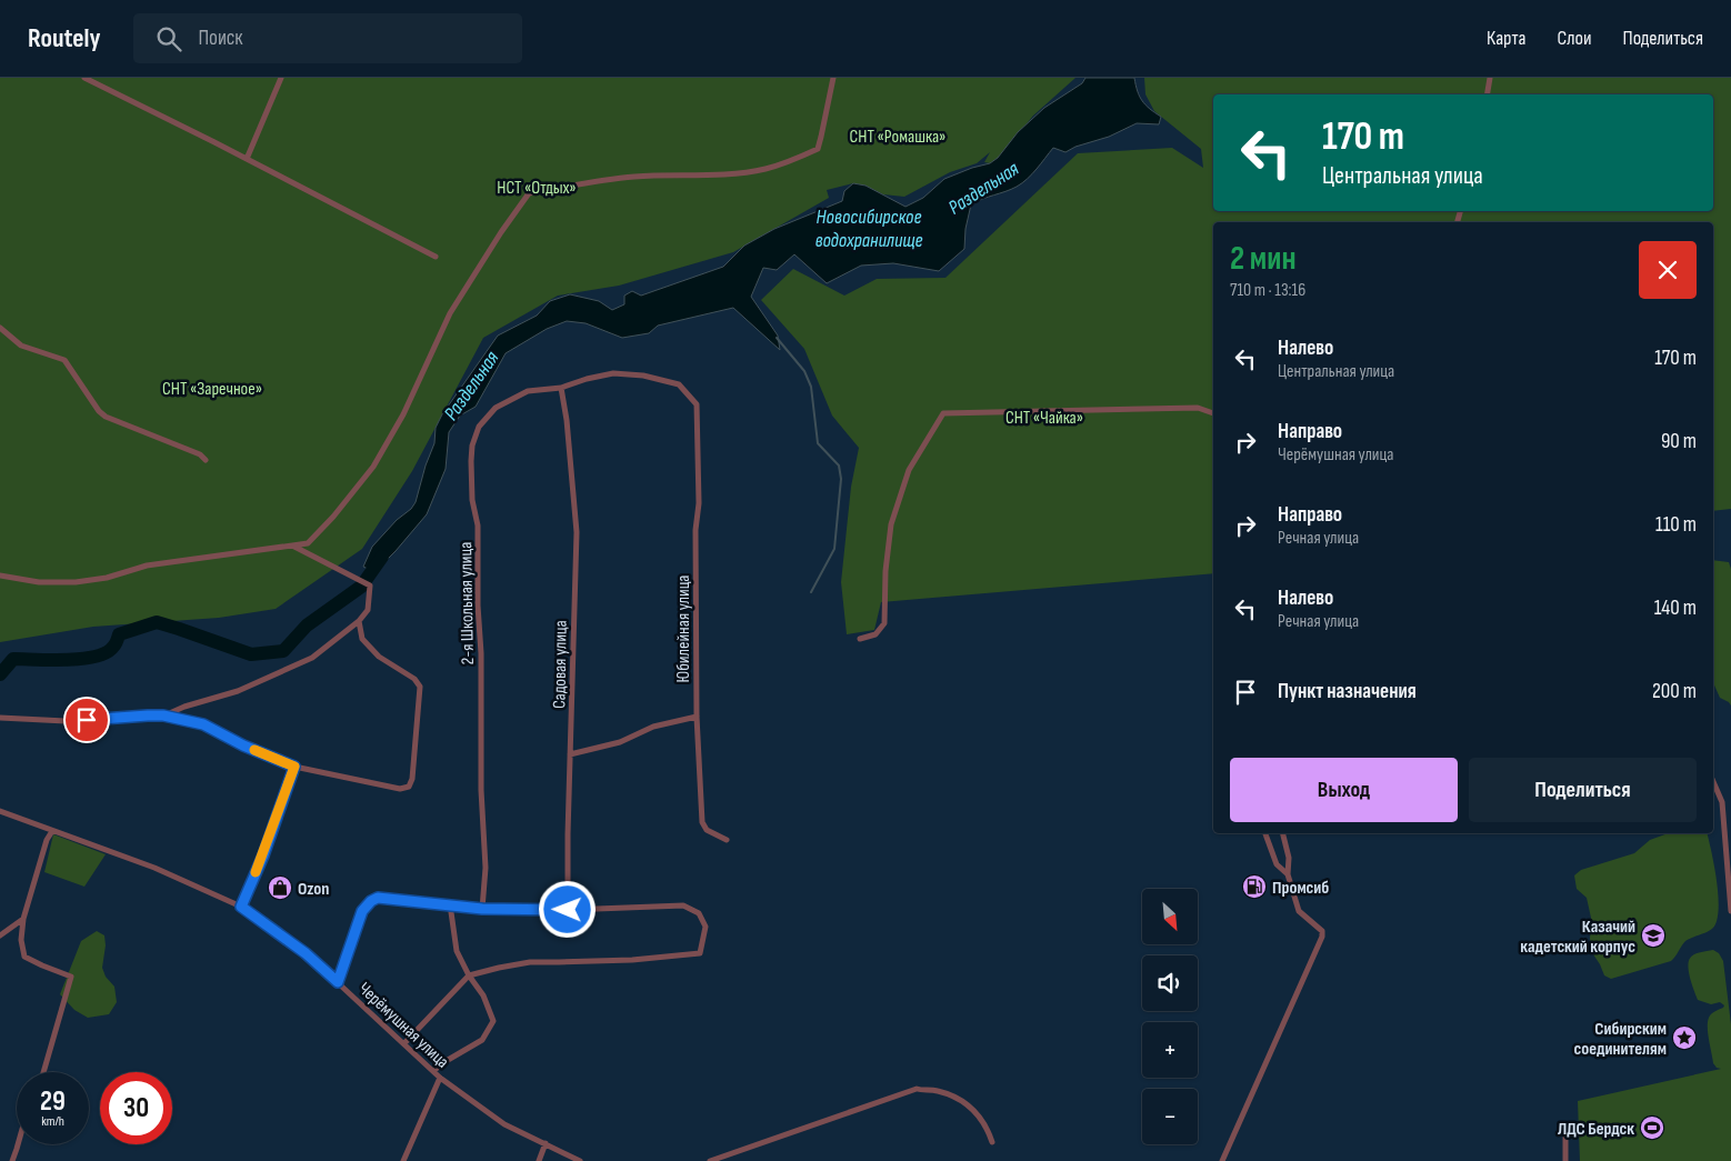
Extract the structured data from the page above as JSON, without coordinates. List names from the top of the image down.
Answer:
{
  "streets": {
    "street": [
      "2-я Школьная улица",
      "Юбилейная улица",
      "Садовая улица",
      "Черёмушная улица"
    ]
  },
  "crossings": [
    ["2-я Школьная улица", "Юбилейная улица"],
    ["2-я Школьная улица", "Садовая улица"]
  ],
  "water": ["Раздельная", "Новосибирское водохранилище"],
  "parks": [
    "СНТ «Ромашка»",
    "НСТ «Отдых»",
    "СНТ «Заречное»",
    "СНТ «Чайка»"
  ],
  "places": {
    "fuel station": ["Промсиб"],
    "shop": ["Ozon"],
    "school or university": ["Казачий кадетский корпус"],
    "place": ["Сибирским соединителям"],
    "sports": ["ЛДС Бердск"]
  },
  "north": "bottom right",
  "page": {
    "header": "Routely",
    "search": "Поиск",
    "nav": ["Карта", "Слои", "Поделиться"],
    "turn": ["170 m", "Центральная улица"],
    "heading": ["2 мин", "710 m · 13:16"],
    "list": [
      {
        "name": "Налево",
        "note": "Центральная улица",
        "value": "170 m"
      },
      {
        "name": "Направо",
        "note": "Черёмушная улица",
        "value": "90 m"
      },
      {
        "name": "Направо",
        "note": "Речная улица",
        "value": "110 m"
      },
      {
        "name": "Налево",
        "note": "Речная улица",
        "value": "140 m"
      },
      {
        "name": "Пункт назначения",
        "value": "200 m"
      }
    ],
    "buttons": ["Выход", "Поделиться"],
    "map_buttons": ["+", "−"],
    "speed": "29 km/h",
    "limit": "30"
  }
}
